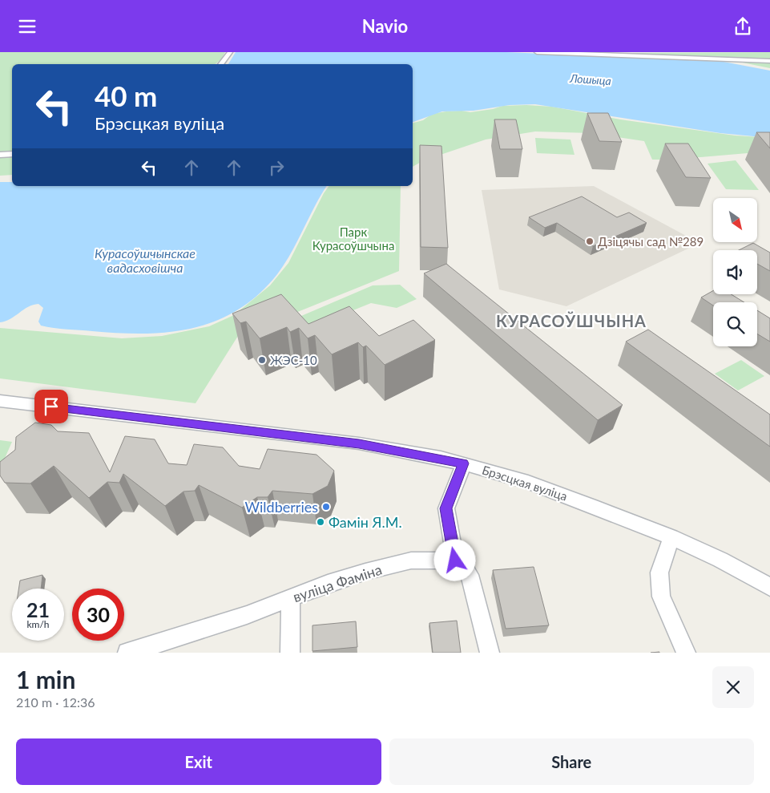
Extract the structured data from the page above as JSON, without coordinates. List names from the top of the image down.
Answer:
{
  "streets": {
    "street": ["Брэсцкая вуліца", "вуліца Фаміна"]
  },
  "districts": ["КУРАСОЎШЧЫНА"],
  "water": ["Лошыца", "Курасоўшчынскае вадасховішча"],
  "parks": ["Парк Курасоўшчына"],
  "places": [
    "Дзіцячы сад №289",
    "ЖЭС-10",
    "Wildberries",
    "Фамін Я.М."
  ],
  "north": "bottom right",
  "page": {
    "header": "Navio",
    "turn": ["40 m", "Брэсцкая вуліца"],
    "speed": "21 km/h",
    "limit": "30",
    "heading": ["1 min", "210 m · 12:36"],
    "buttons": ["Exit", "Share"]
  }
}
